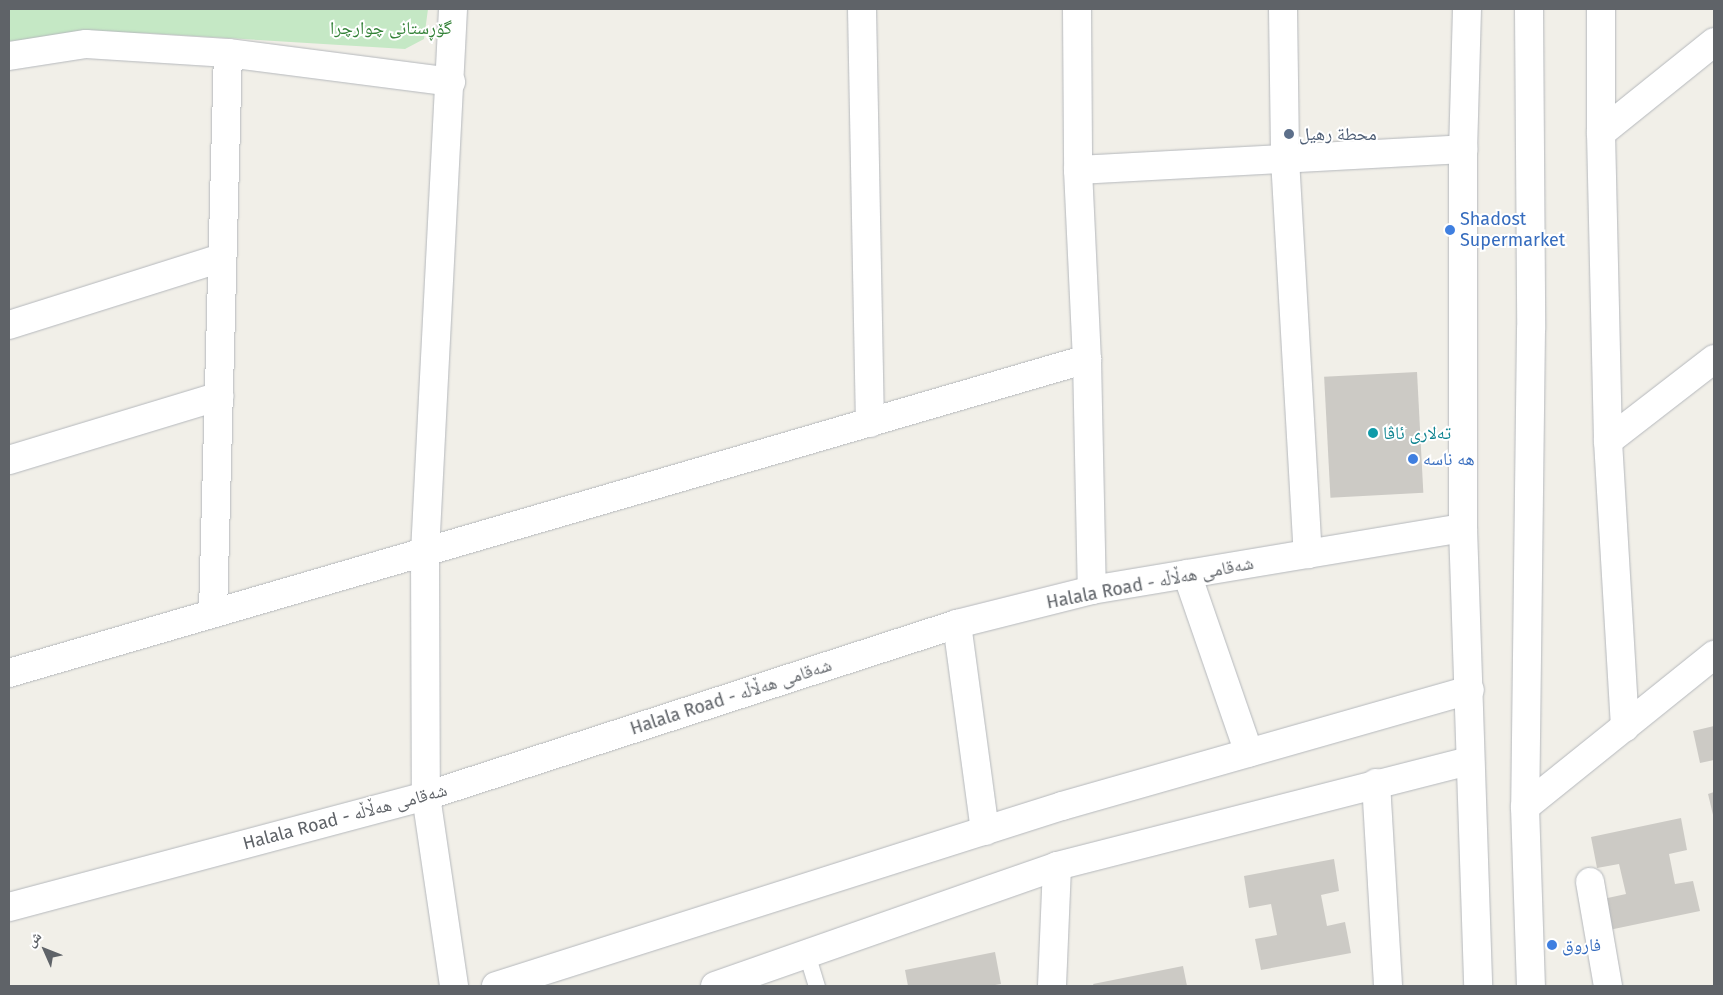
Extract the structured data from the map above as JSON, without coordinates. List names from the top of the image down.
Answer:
{
  "streets": {
    "street": ["Halala Road - شەقامی هەڵاڵە"]
  },
  "parks": ["گۆڕستانی چوارچرا"],
  "places": [
    "محطة رهيل",
    "Shadost Supermarket",
    "تەلاری ئاڤا",
    "هه ناسه",
    "فاروق"
  ],
  "north": "top left"
}
